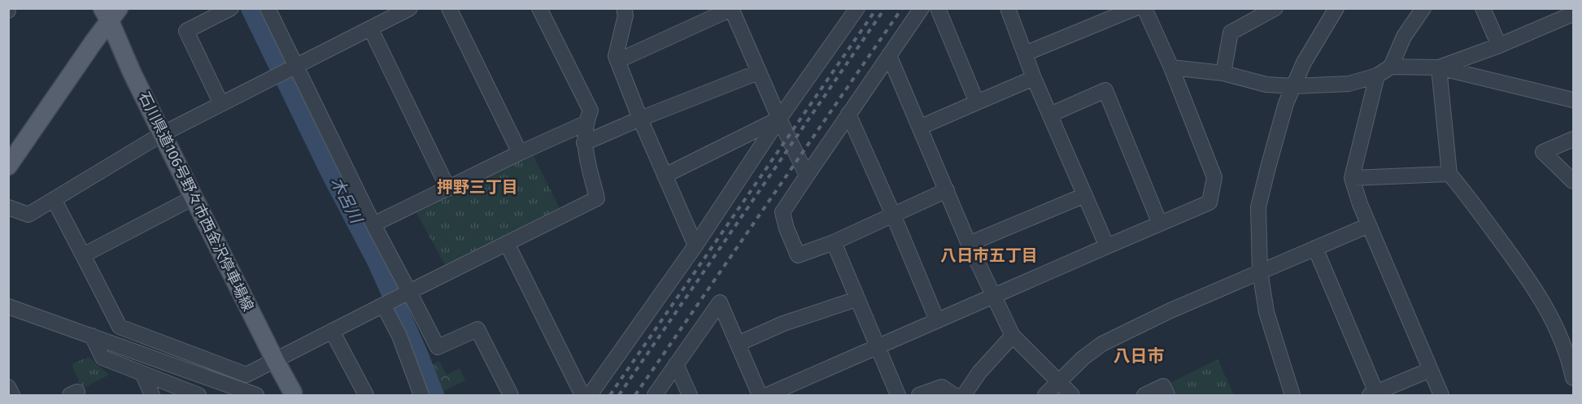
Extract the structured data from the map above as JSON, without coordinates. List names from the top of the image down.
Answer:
{
  "streets": {
    "main road": ["石川県道106号野々市西金沢停車場線"]
  },
  "districts": ["押野三丁目", "八日市五丁目", "八日市"],
  "water": ["木呂川"]
}
